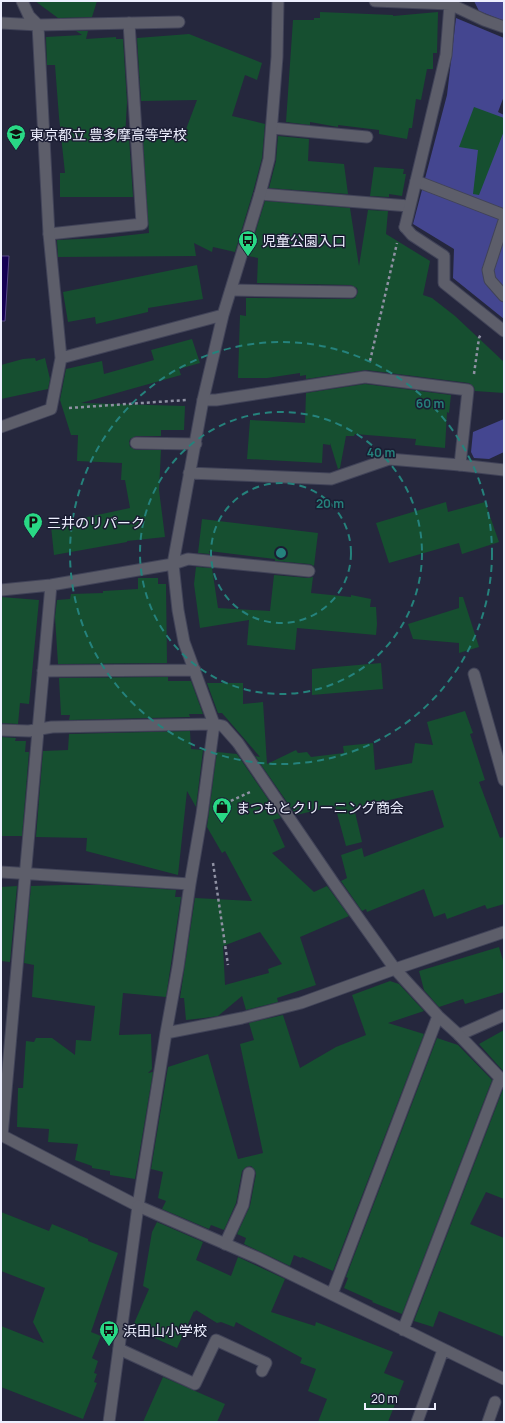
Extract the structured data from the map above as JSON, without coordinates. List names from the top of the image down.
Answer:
{
  "places": {
    "school or university": ["東京都立 豊多摩高等学校"],
    "bus stop": ["児童公園入口", "浜田山小学校"],
    "parking": ["三井のリパーク"],
    "shop": ["まつもとクリーニング商会"]
  },
  "scale_bar": "20 m",
  "rings": ["60 m", "40 m", "20 m"]
}
